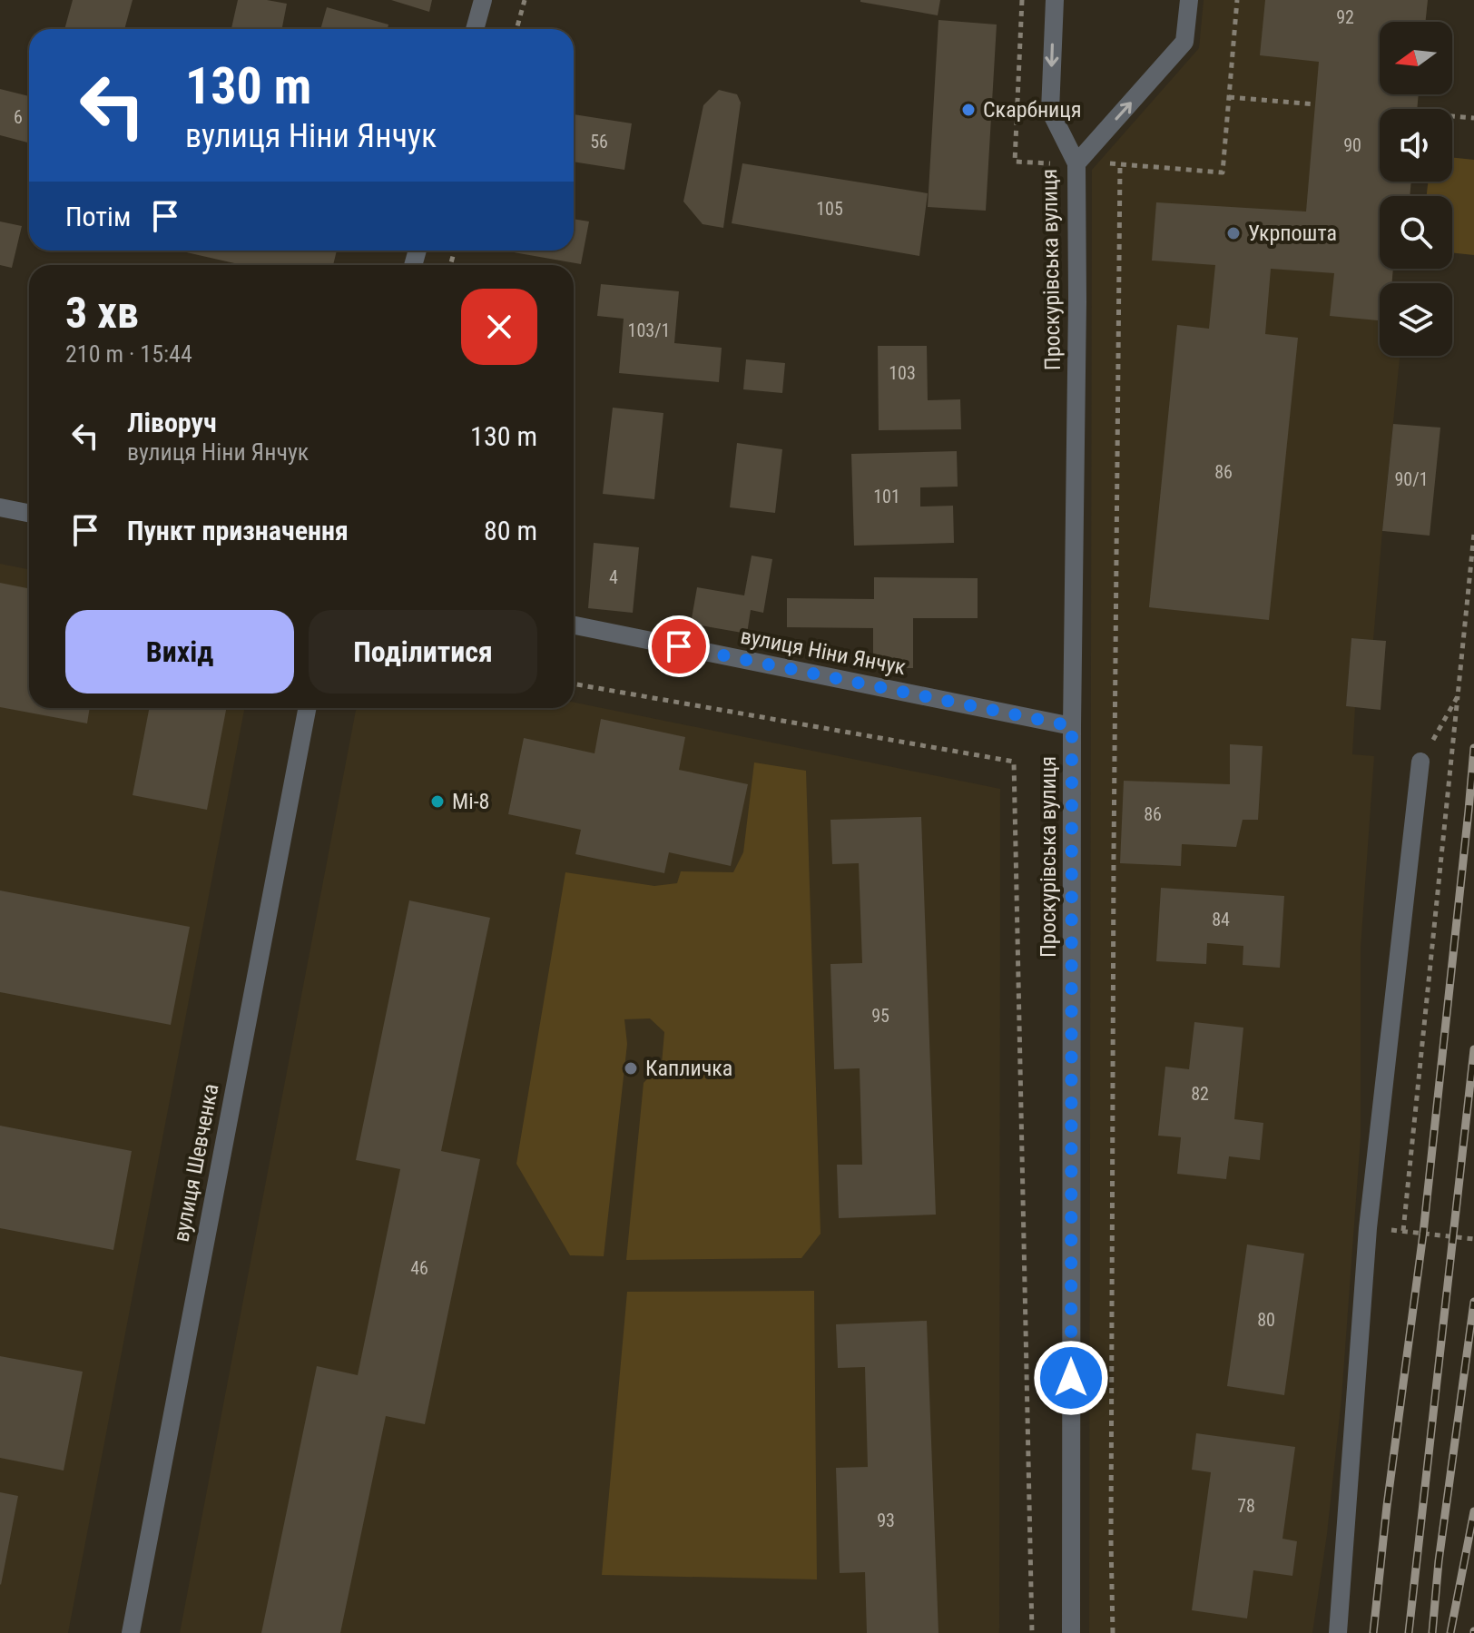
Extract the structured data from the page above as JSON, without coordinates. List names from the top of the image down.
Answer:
{
  "streets": {
    "street": ["Проскурівська вулиця", "вулиця Ніни Янчук", "вулиця Шевченка"]
  },
  "crossings": [
    ["Проскурівська вулиця", "вулиця Ніни Янчук"]
  ],
  "places": [
    "Скарбниця",
    "Укрпошта",
    "Mi-8",
    "Капличка"
  ],
  "house_numbers": [
    "92",
    "6",
    "56",
    "90",
    "105",
    "103/1",
    "103",
    "86",
    "90/1",
    "101",
    "4",
    "86",
    "84",
    "95",
    "82",
    "46",
    "80",
    "78",
    "93"
  ],
  "north": "left",
  "page": {
    "turn": ["130 m", "вулиця Ніни Янчук"],
    "then": "Потім",
    "heading": ["3 хв", "210 m · 15:44"],
    "list": [
      {
        "name": "Ліворуч",
        "note": "вулиця Ніни Янчук",
        "value": "130 m"
      },
      {
        "name": "Пункт призначення",
        "value": "80 m"
      }
    ],
    "buttons": ["Вихід", "Поділитися"]
  }
}
